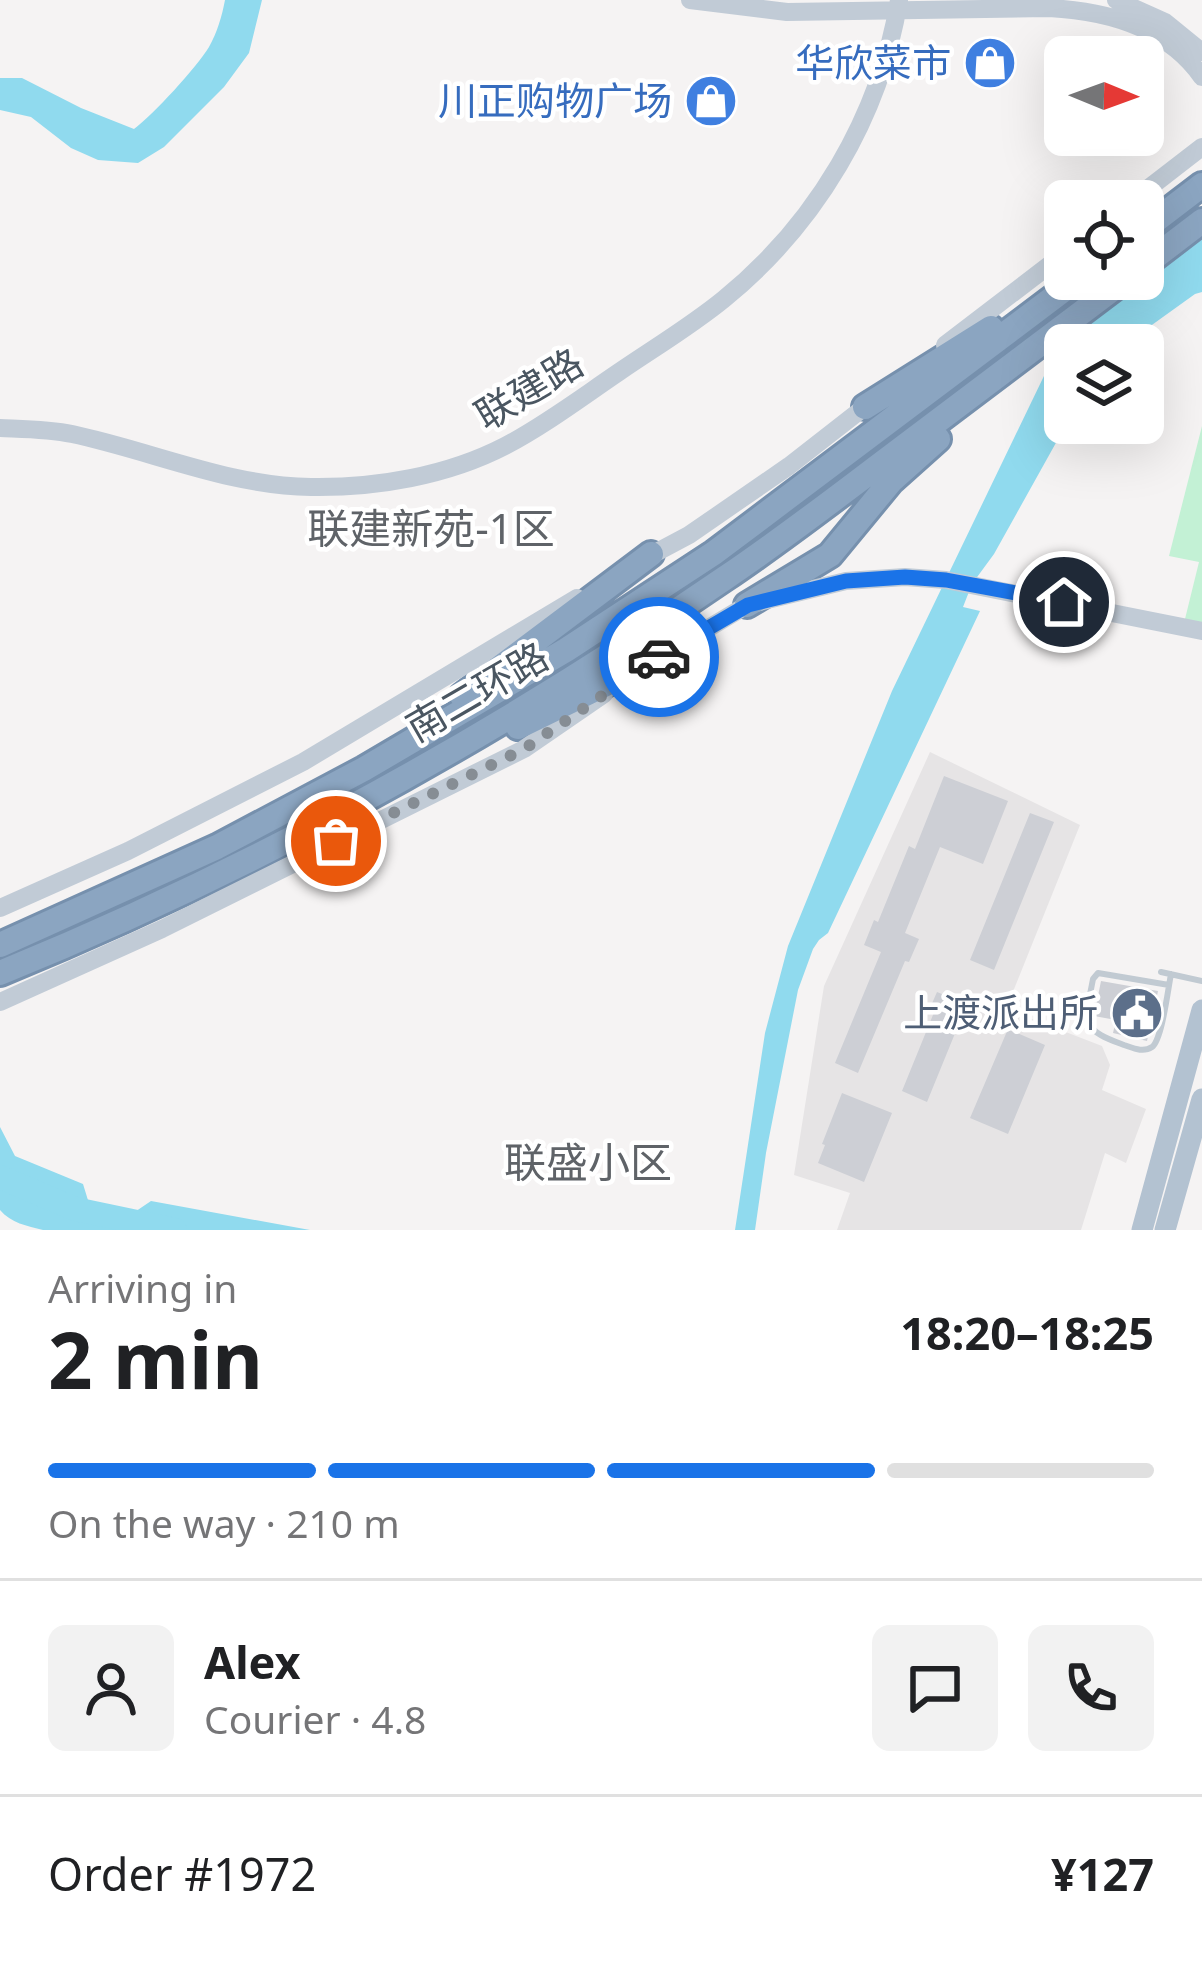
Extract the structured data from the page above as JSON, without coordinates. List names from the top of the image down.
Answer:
{
  "streets": {
    "highway": ["南二环路"],
    "main road": ["联建路"]
  },
  "districts": ["联建新苑-1区", "联盛小区"],
  "places": {
    "shop": ["华欣菜市", "川正购物广场"],
    "public building": ["上渡派出所"]
  },
  "north": "right",
  "page": {
    "heading": ["2 min", "Arriving in", "18:20–18:25"],
    "panel": [
      "Alex",
      "Courier · 4.8",
      "Order #1972",
      "¥127"
    ],
    "bar": "On the way · 210 m"
  }
}
